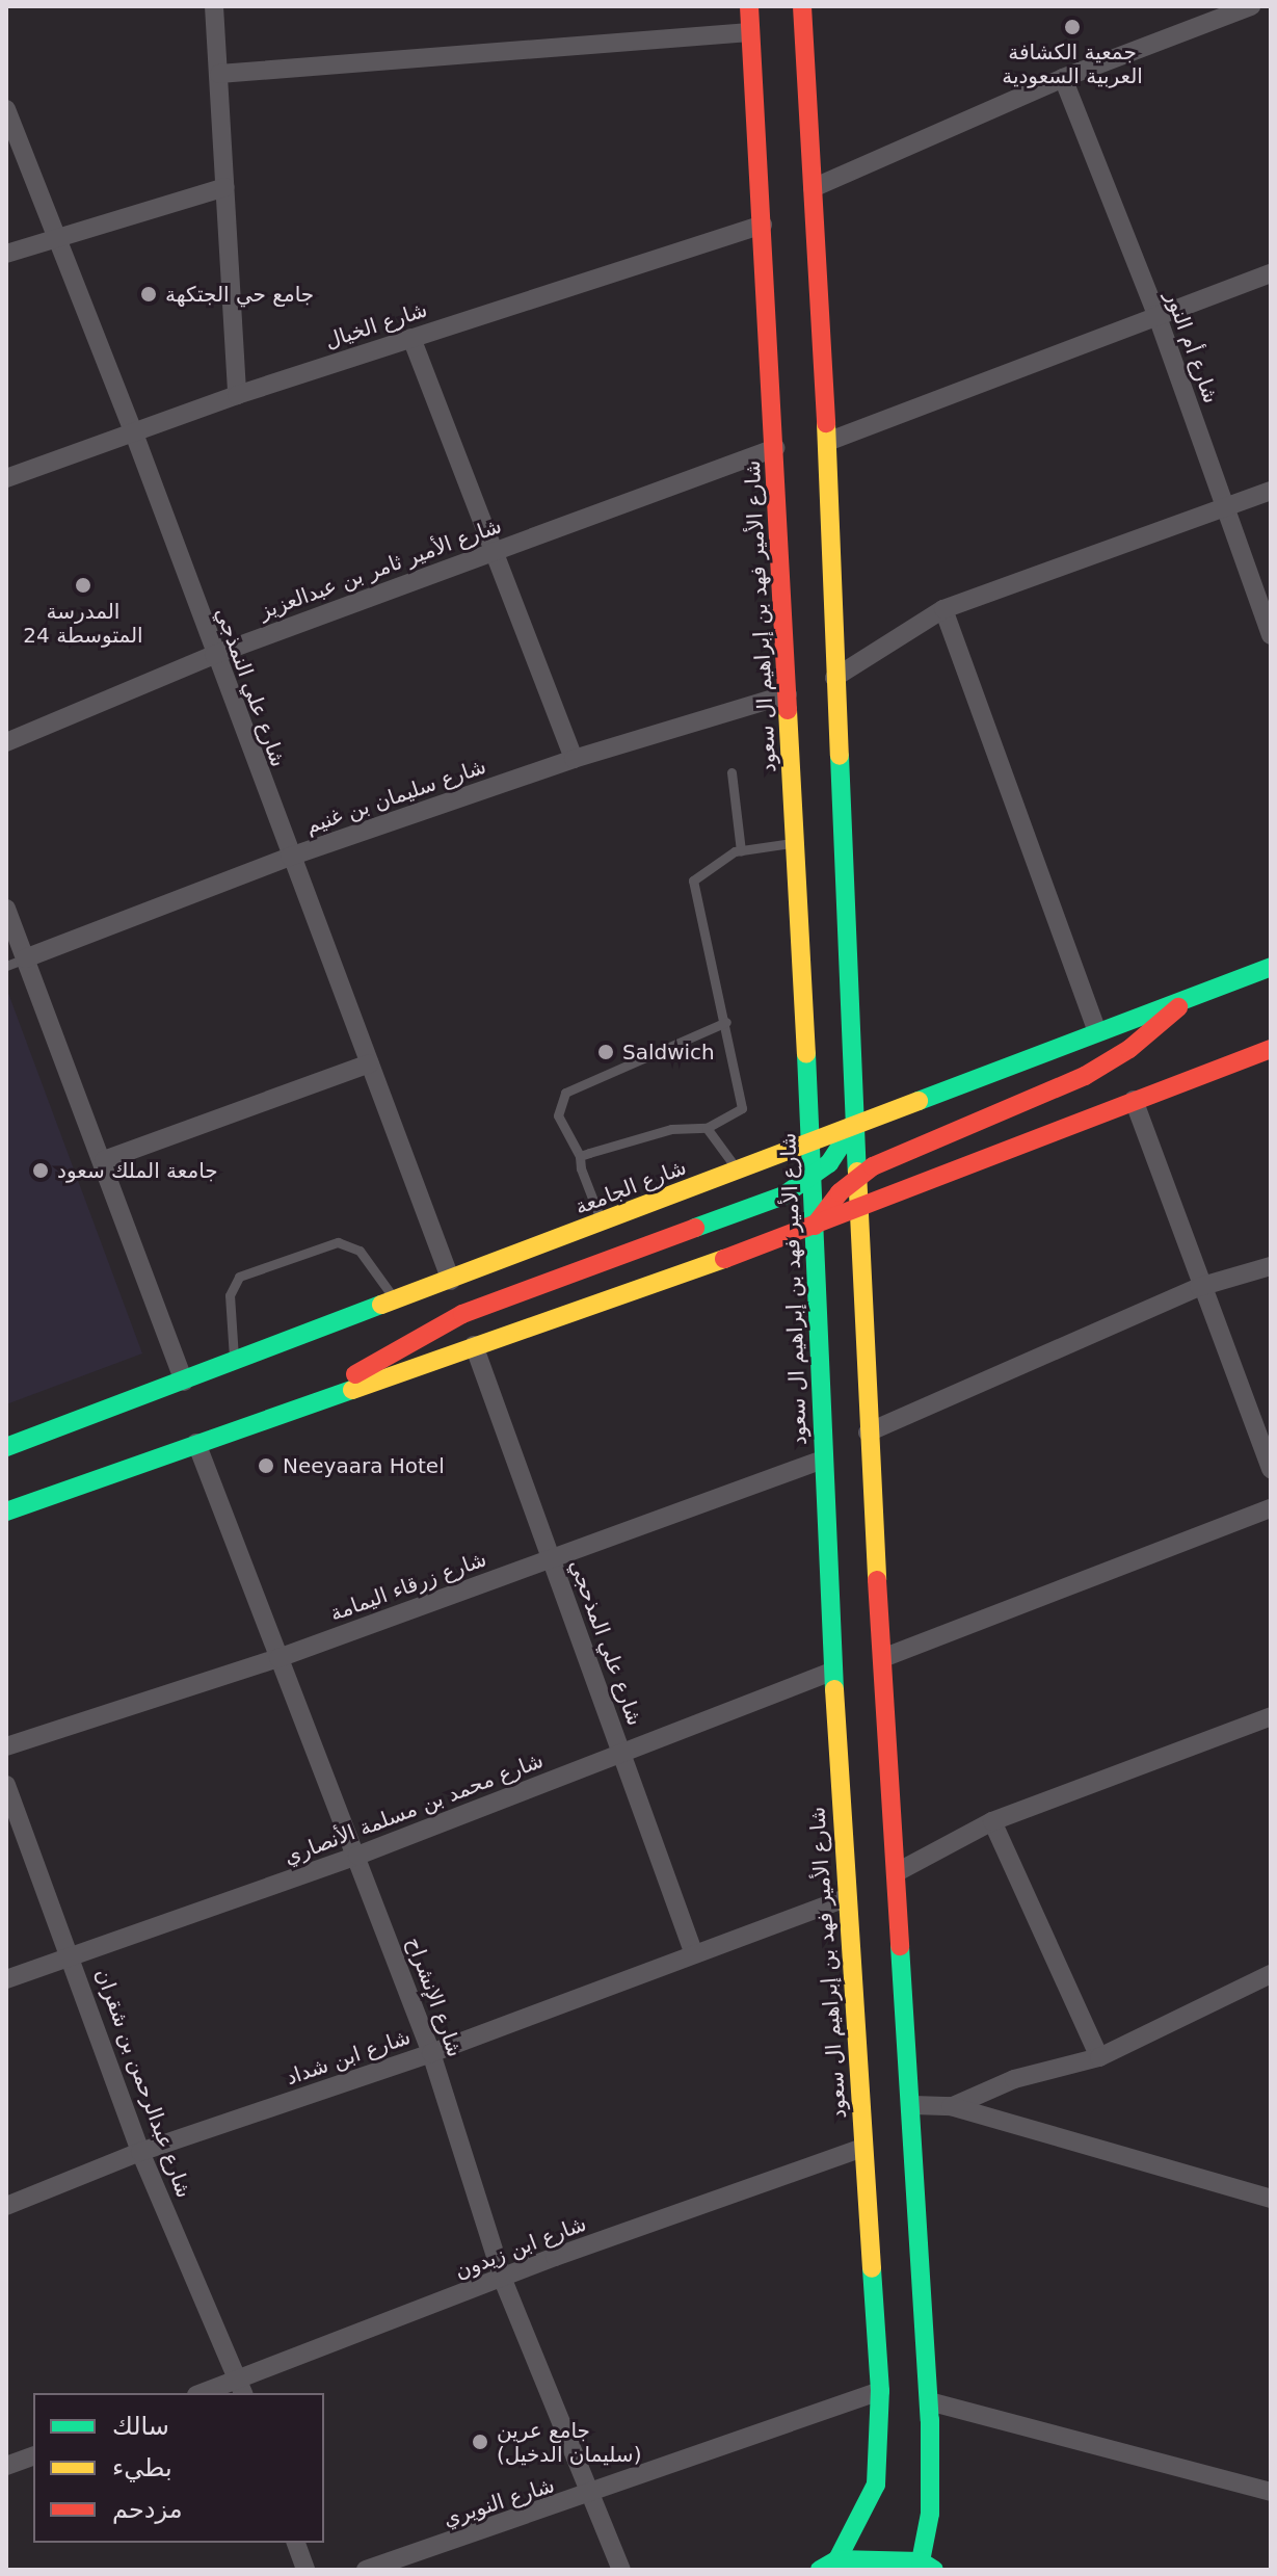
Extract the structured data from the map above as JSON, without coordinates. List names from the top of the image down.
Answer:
{
  "streets": {
    "main road": ["شارع الأمير فهد بن إبراهيم ال سعود", "شارع الجامعة"],
    "street": [
      "شارع الخيال",
      "شارع أم النور",
      "شارع الأمير ثامر بن عبدالعزيز",
      "شارع علي النمذجي",
      "شارع سليمان بن غنيم",
      "شارع زرقاء اليمامة",
      "شارع علي المذحجي",
      "شارع محمد بن مسلمة الأنصاري",
      "شارع الإنشراح",
      "شارع ابن شداد",
      "شارع عبدالرحمن بن شقران",
      "شارع ابن زيدون",
      "شارع النويري"
    ]
  },
  "crossings": [
    ["شارع الخيال", "شارع الأمير فهد بن إبراهيم ال سعود"],
    ["شارع الخيال", "شارع علي النمذجي"],
    ["شارع الأمير ثامر بن عبدالعزيز", "شارع الأمير فهد بن إبراهيم ال سعود"],
    ["شارع الأمير ثامر بن عبدالعزيز", "شارع علي النمذجي"],
    ["شارع الأمير فهد بن إبراهيم ال سعود", "شارع سليمان بن غنيم"],
    ["شارع الأمير فهد بن إبراهيم ال سعود", "شارع الجامعة"],
    ["شارع الأمير فهد بن إبراهيم ال سعود", "شارع زرقاء اليمامة"],
    ["شارع الأمير فهد بن إبراهيم ال سعود", "شارع محمد بن مسلمة الأنصاري"],
    ["شارع الأمير فهد بن إبراهيم ال سعود", "شارع ابن شداد"],
    ["شارع الأمير فهد بن إبراهيم ال سعود", "شارع ابن زيدون"],
    ["شارع الأمير فهد بن إبراهيم ال سعود", "شارع النويري"],
    ["شارع علي النمذجي", "شارع سليمان بن غنيم"],
    ["شارع علي النمذجي", "شارع الجامعة"],
    ["شارع زرقاء اليمامة", "شارع علي المذحجي"],
    ["شارع زرقاء اليمامة", "شارع الإنشراح"],
    ["شارع علي المذحجي", "شارع محمد بن مسلمة الأنصاري"],
    ["شارع علي المذحجي", "شارع ابن شداد"],
    ["شارع محمد بن مسلمة الأنصاري", "شارع الإنشراح"],
    ["شارع محمد بن مسلمة الأنصاري", "شارع عبدالرحمن بن شقران"],
    ["شارع الإنشراح", "شارع ابن شداد"],
    ["شارع الإنشراح", "شارع ابن زيدون"],
    ["شارع الإنشراح", "شارع النويري"],
    ["شارع ابن شداد", "شارع عبدالرحمن بن شقران"],
    ["شارع عبدالرحمن بن شقران", "شارع ابن زيدون"]
  ],
  "places": [
    "جمعية الكشافة العربية السعودية",
    "جامع حي الجتكهة",
    "المدرسة المتوسطة 24",
    "Saldwich",
    "جامعة الملك سعود",
    "Neeyaara Hotel",
    "جامع عرين (سليمان الدخيل)"
  ],
  "legend": ["سالك", "بطيء", "مزدحم"]
}
